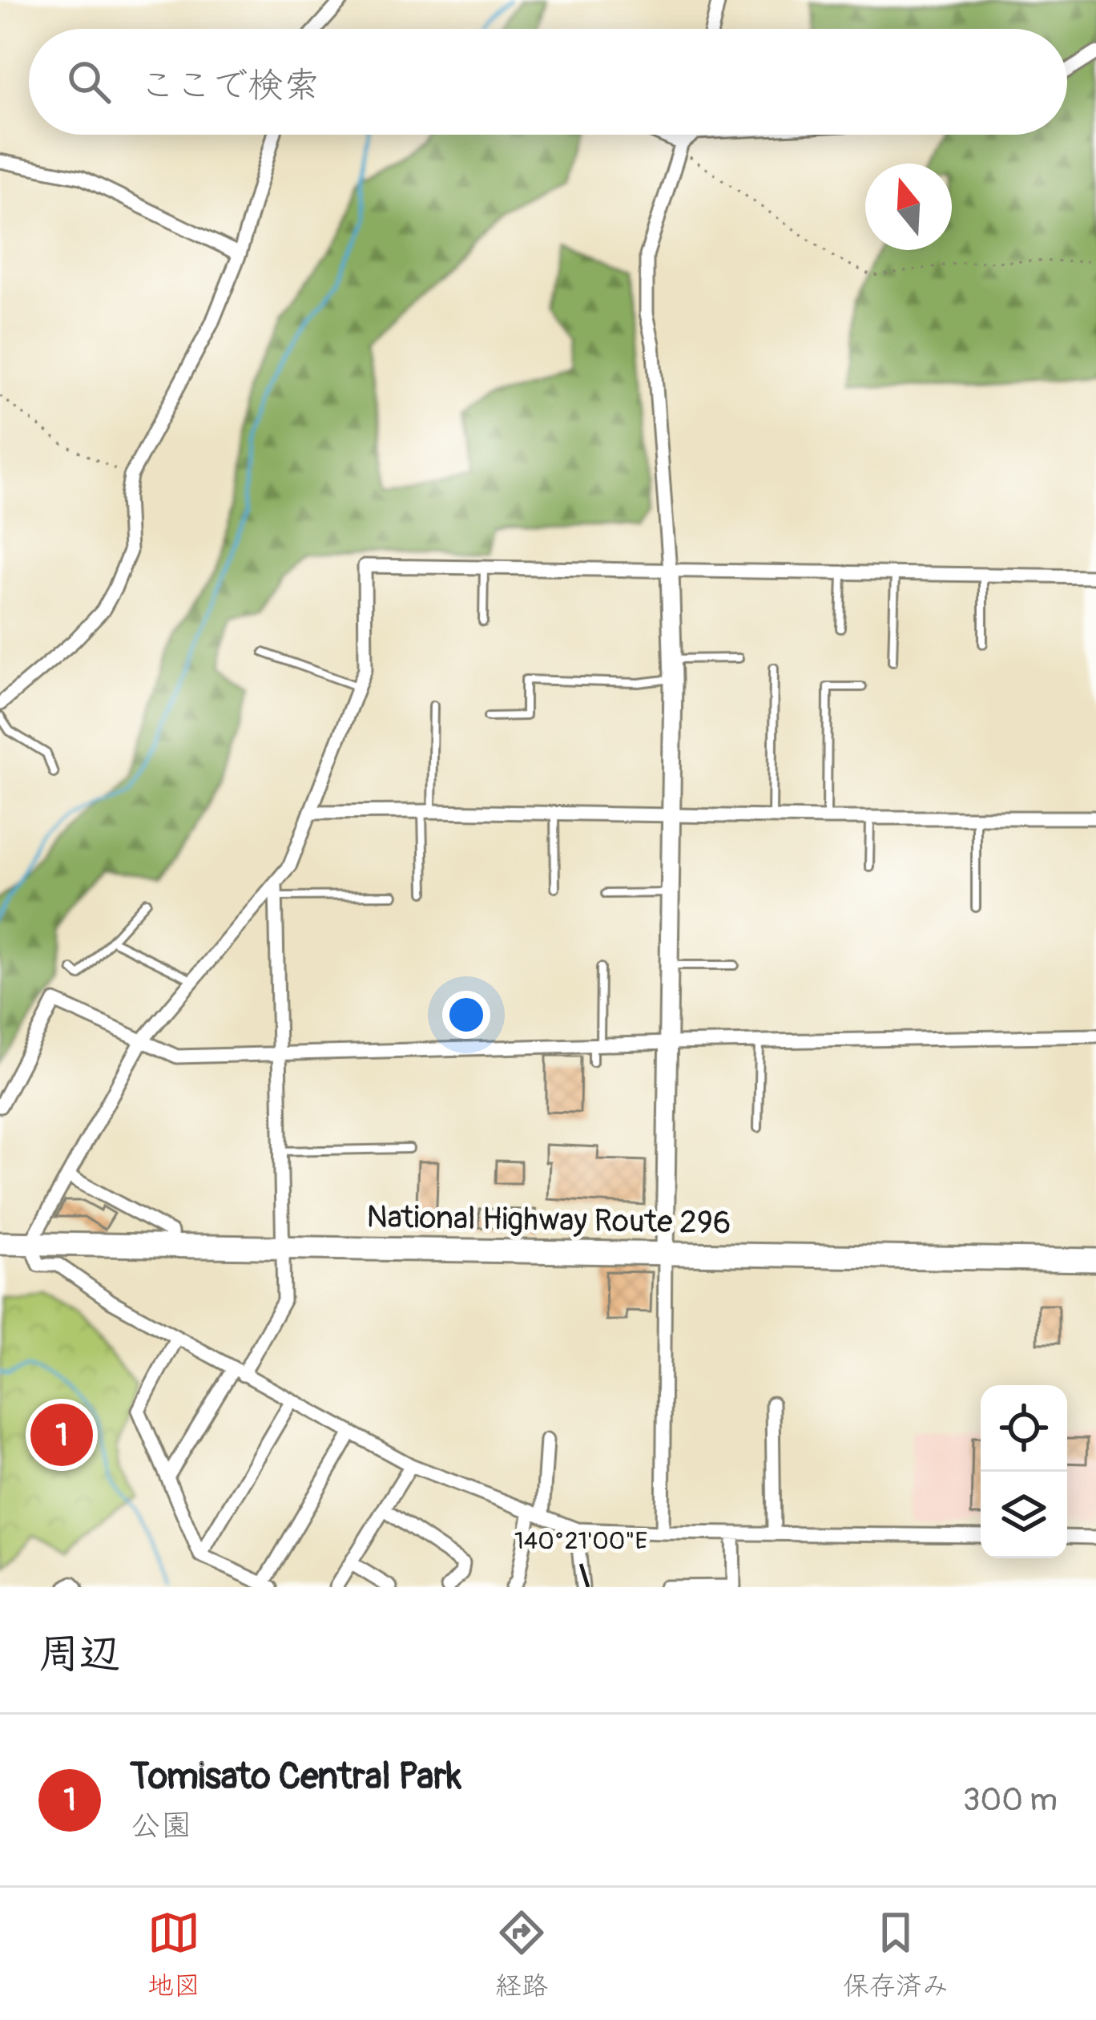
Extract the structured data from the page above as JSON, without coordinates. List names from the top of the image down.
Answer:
{
  "streets": {
    "highway": ["National Highway Route 296"]
  },
  "north": "top",
  "page": {
    "search": "ここで検索",
    "pins": "1",
    "heading": "周辺",
    "list": [
      {
        "mark": "1",
        "name": "Tomisato Central Park",
        "note": "公園",
        "value": "300 m"
      }
    ],
    "nav": ["地図", "経路", "保存済み"]
  },
  "coordinates": ["140°21'00\"E"]
}
